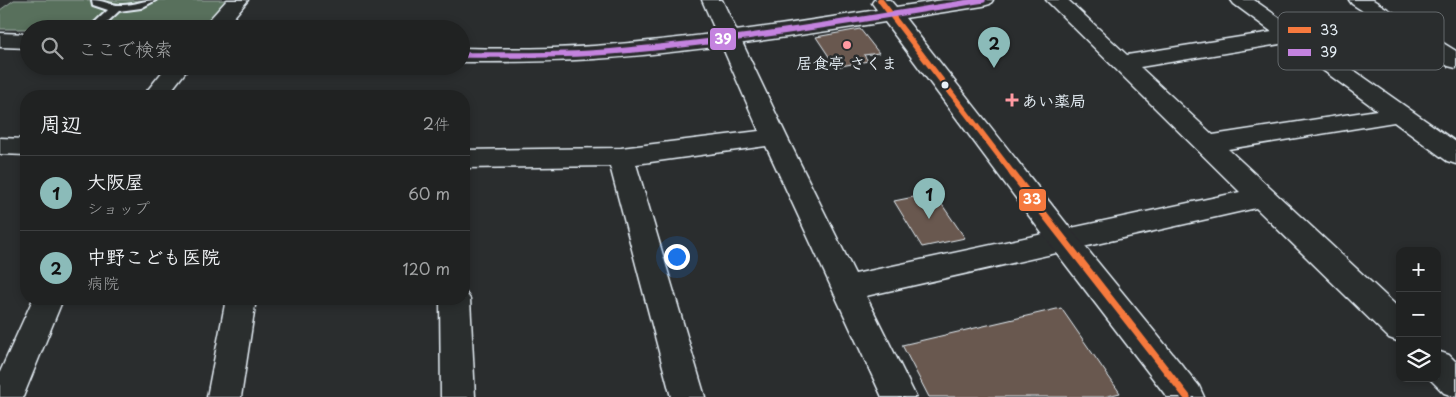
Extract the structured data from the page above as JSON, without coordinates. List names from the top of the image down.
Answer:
{
  "places": {
    "other": ["居食亭 さくま"],
    "health": ["あい薬局"]
  },
  "lines": ["transit line 33", "transit line 39"],
  "legend": ["33", "39"],
  "page": {
    "search": "ここで検索",
    "pins": ["2", "1"],
    "heading": ["周辺", "2件"],
    "list": [
      {
        "mark": "1",
        "name": "大阪屋",
        "note": "ショップ",
        "value": "60 m"
      },
      {
        "mark": "2",
        "name": "中野こども医院",
        "note": "病院",
        "value": "120 m"
      }
    ],
    "map_buttons": ["+", "−"]
  }
}
